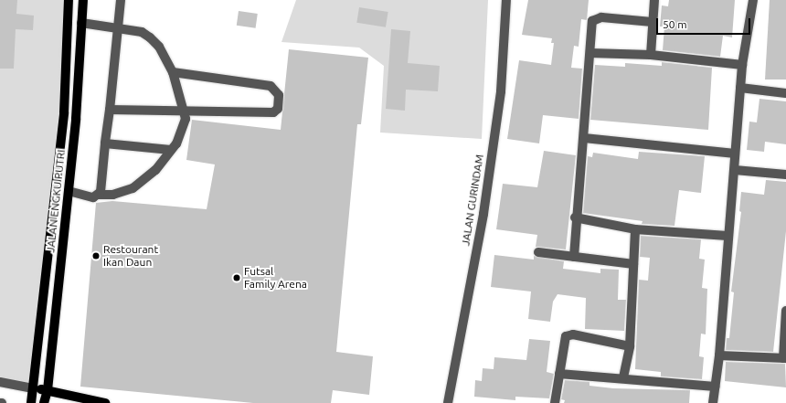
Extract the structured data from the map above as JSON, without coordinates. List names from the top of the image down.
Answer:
{
  "streets": {
    "main road": ["JALAN ENGKU PUTRI"],
    "street": ["JALAN GURINDAM"]
  },
  "places": ["Restourant Ikan Daun", "Futsal Family Arena"],
  "scale_bar": "50 m"
}
